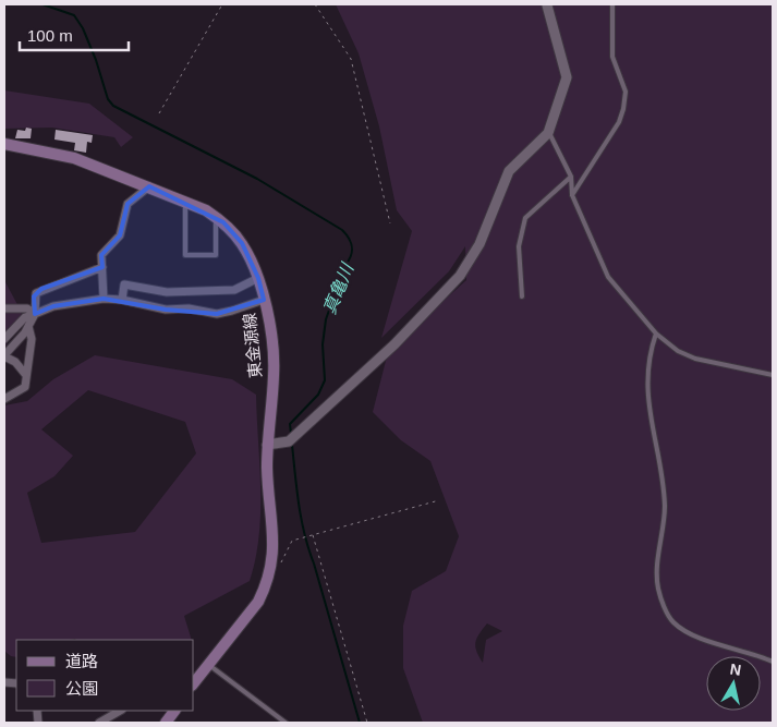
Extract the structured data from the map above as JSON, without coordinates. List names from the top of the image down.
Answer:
{
  "streets": {
    "main road": ["東金源線"]
  },
  "water": ["真亀川"],
  "legend": ["道路", "公園"],
  "scale_bar": "100 m",
  "north": "top"
}
